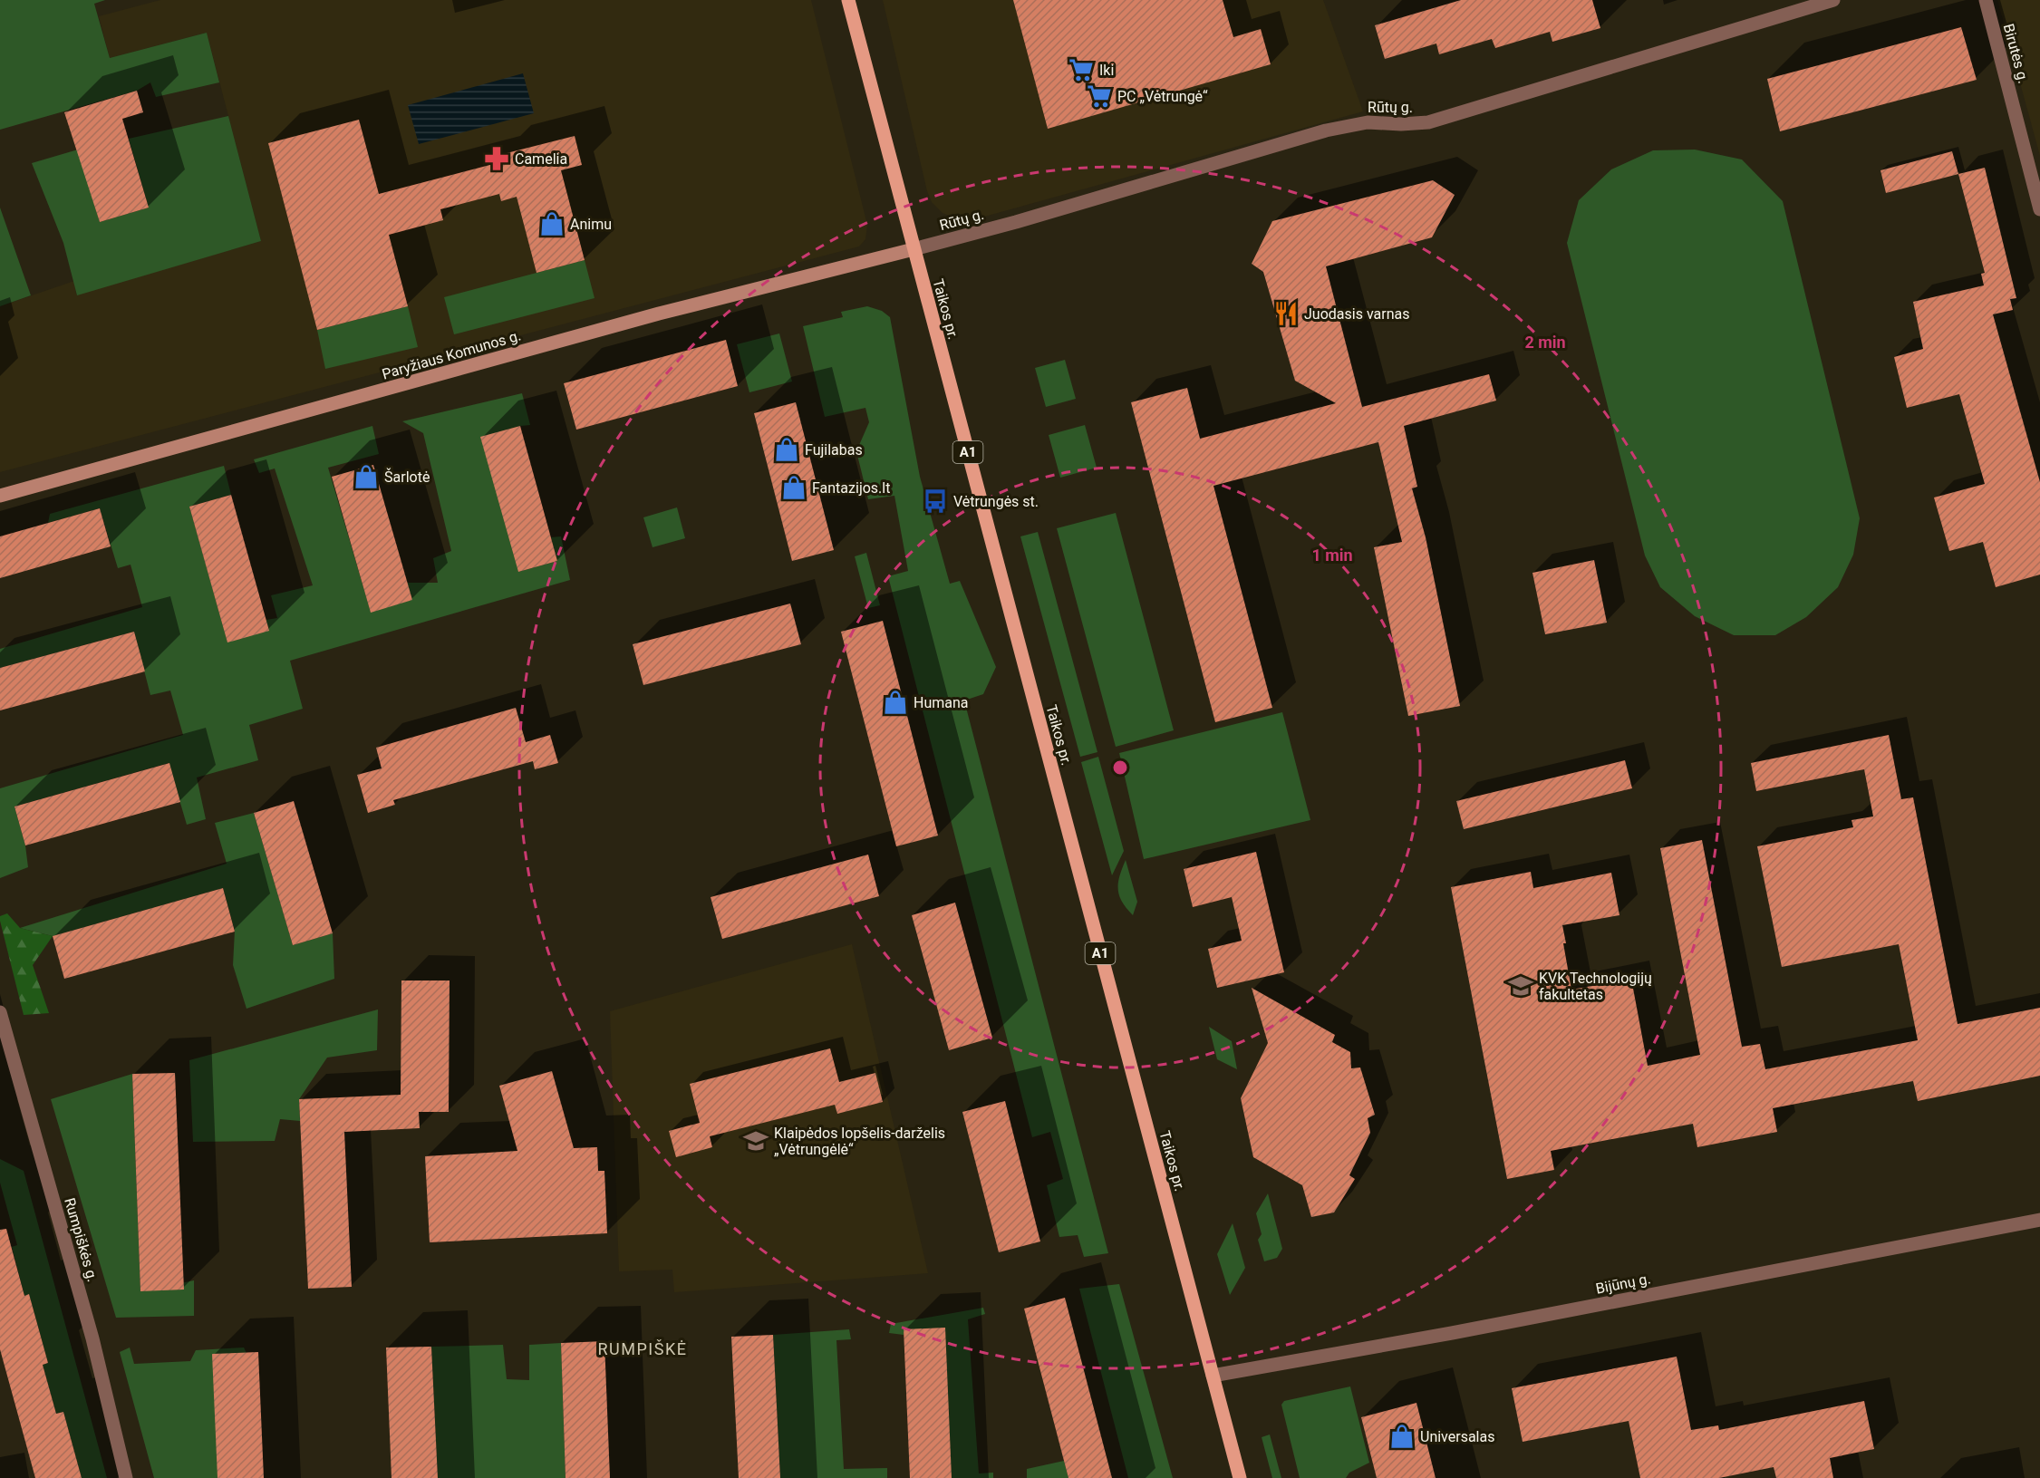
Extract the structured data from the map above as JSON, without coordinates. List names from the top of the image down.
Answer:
{
  "streets": {
    "main road": ["Taikos pr.", "A1"],
    "street": [
      "Birutės g.",
      "Rūtų g.",
      "Paryžiaus Komunos g.",
      "Rumpiškės g.",
      "Bijūnų g."
    ]
  },
  "crossings": [
    ["Rūtų g.", "Taikos pr."],
    ["Rūtų g.", "Paryžiaus Komunos g."],
    ["Taikos pr.", "Paryžiaus Komunos g."],
    ["Taikos pr.", "Bijūnų g."]
  ],
  "districts": ["RUMPIŠKĖ"],
  "places": {
    "supermarket": ["Iki", "PC „Vėtrungė“"],
    "pharmacy": ["Camelia"],
    "shop": [
      "Animu",
      "Fujilabas",
      "Šarlotė",
      "Fantazijos.lt",
      "Humana",
      "Universalas"
    ],
    "restaurant": ["Juodasis varnas"],
    "bus stop": ["Vėtrungės st."],
    "school or university": ["KVK Technologijų fakultetas", "Klaipėdos lopšelis-darželis „Vėtrungėlė“"]
  },
  "rings": ["2 min", "1 min"]
}
